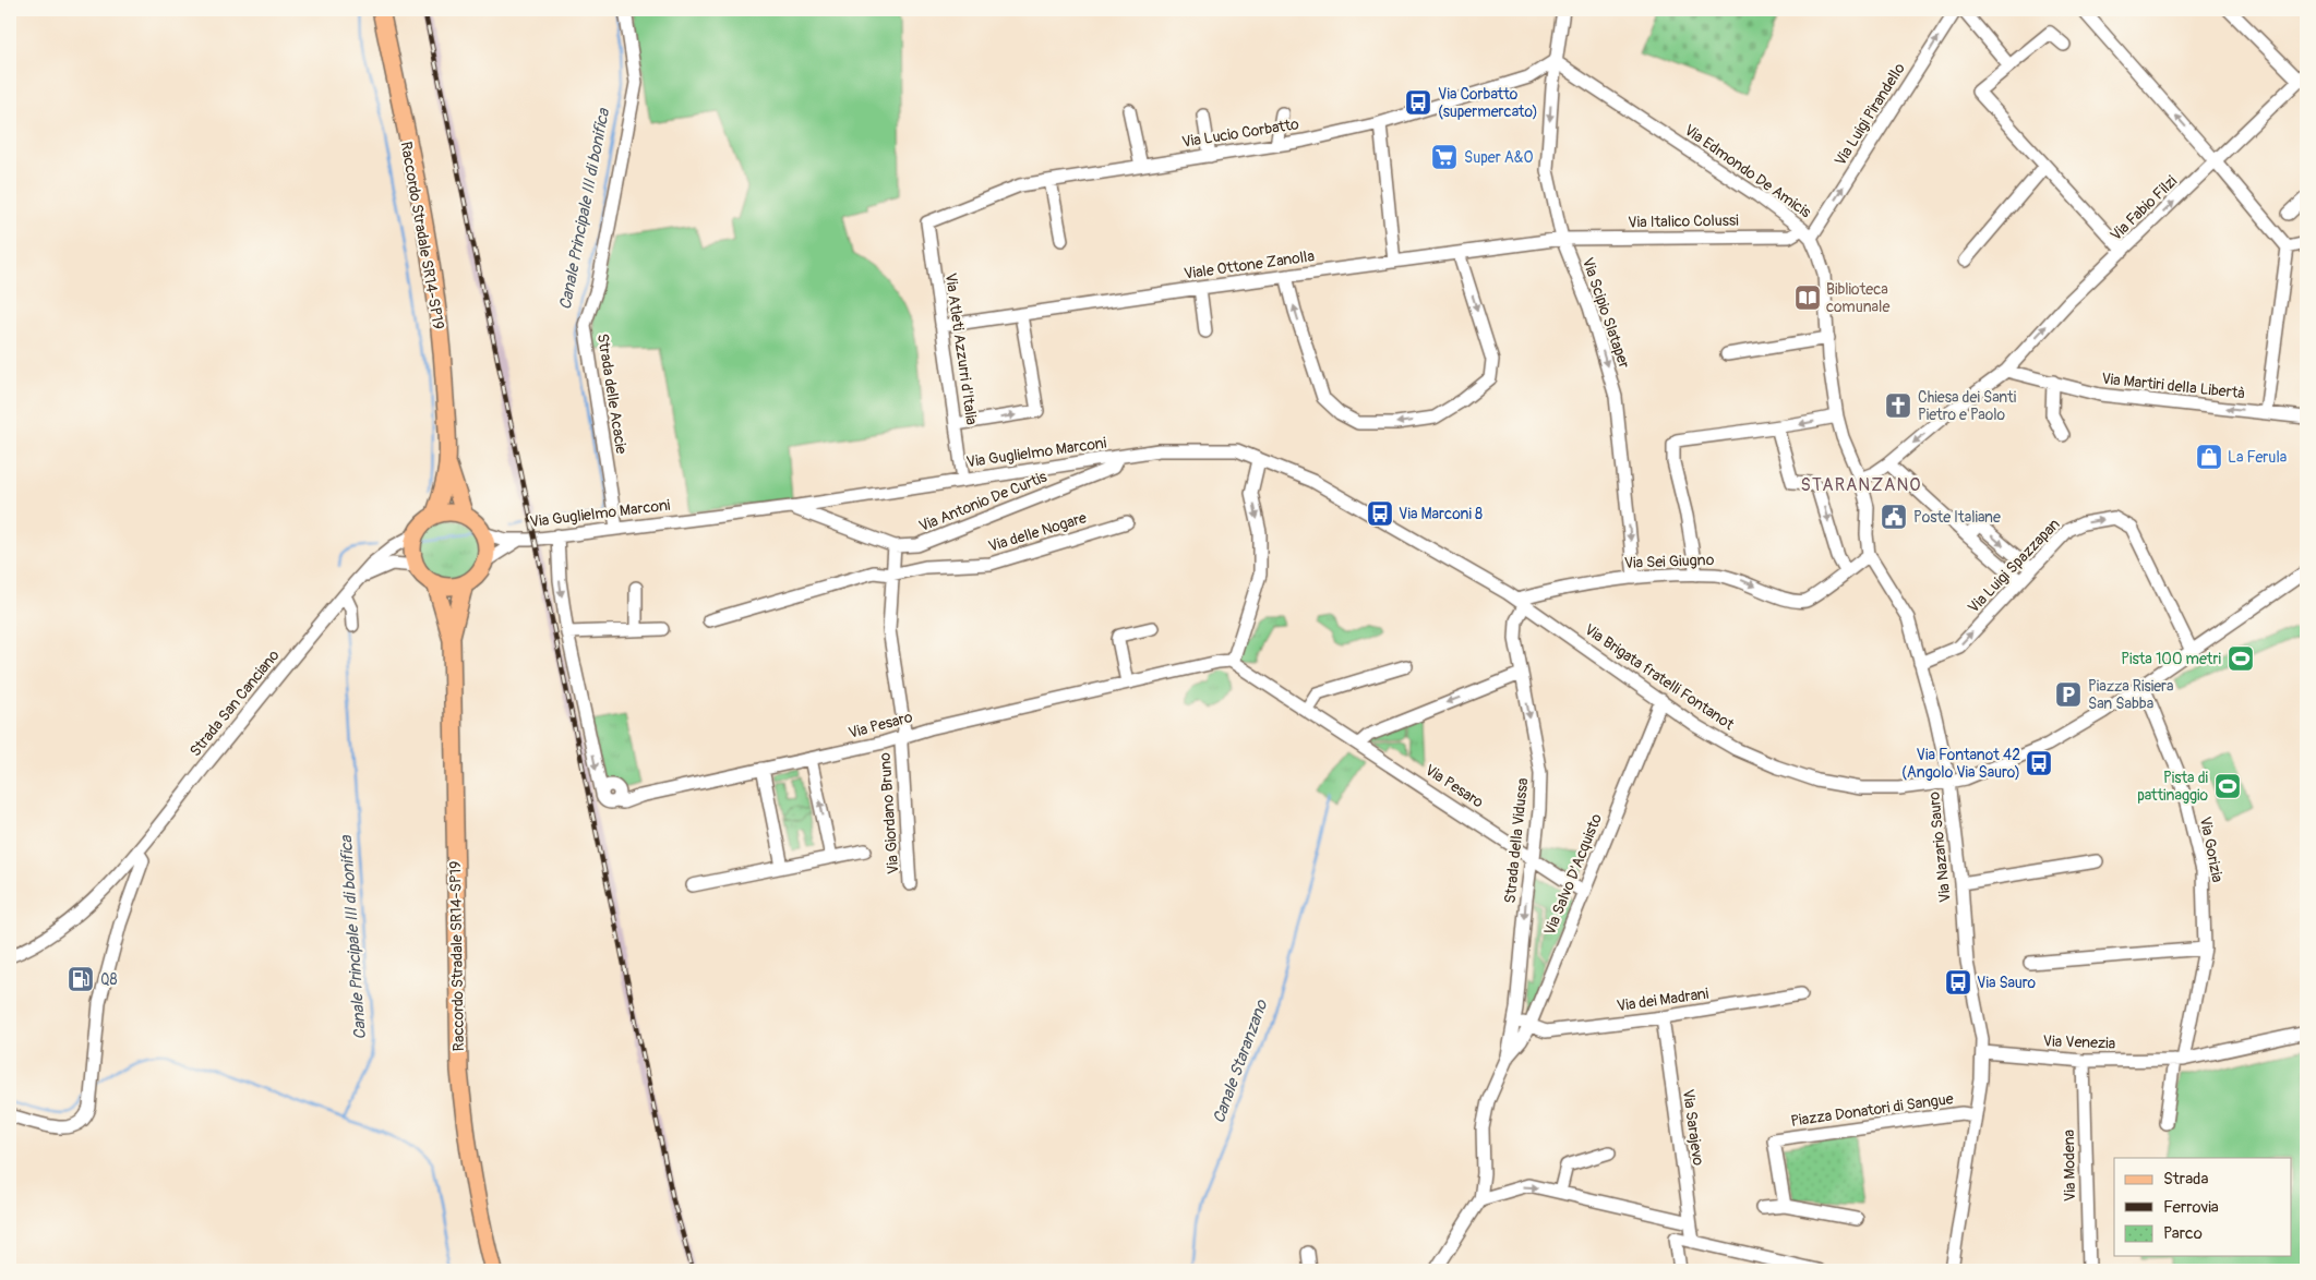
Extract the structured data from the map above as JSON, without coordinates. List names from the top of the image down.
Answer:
{
  "streets": {
    "main road": ["Raccordo Stradale SR14-SP19"],
    "street": [
      "Via Luigi Pirandello",
      "Via Lucio Corbatto",
      "Via Edmondo De Amicis",
      "Via Fabio Filzi",
      "Via Italico Colussi",
      "Viale Ottone Zanolla",
      "Via Scipio Slataper",
      "Via Atleti Azzurri d'Italia",
      "Via Martiri della Libertà",
      "Strada delle Acacie",
      "Via Guglielmo Marconi",
      "Via Antonio De Curtis",
      "Via delle Nogare",
      "Via Sei Giugno",
      "Via Luigi Spazzapan",
      "Via Brigata fratelli Fontanot",
      "Strada San Canciano",
      "Via Pesaro",
      "Via Giordano Bruno",
      "Strada della Vidussa",
      "Via Nazario Sauro",
      "Via Gorizia",
      "Via Salvo D'Acquisto",
      "Via dei Madrani",
      "Via Venezia",
      "Piazza Donatori di Sangue",
      "Via Sarajevo",
      "Via Modena"
    ]
  },
  "crossings": [
    ["Via Luigi Pirandello", "Via Edmondo De Amicis"],
    ["Via Luigi Pirandello", "Via Italico Colussi"],
    ["Via Lucio Corbatto", "Via Edmondo De Amicis"],
    ["Via Lucio Corbatto", "Via Scipio Slataper"],
    ["Via Lucio Corbatto", "Via Atleti Azzurri d'Italia"],
    ["Via Edmondo De Amicis", "Via Fabio Filzi"],
    ["Via Edmondo De Amicis", "Via Italico Colussi"],
    ["Via Edmondo De Amicis", "Via Scipio Slataper"],
    ["Via Edmondo De Amicis", "Via Sei Giugno"],
    ["Via Edmondo De Amicis", "Via Nazario Sauro"],
    ["Via Fabio Filzi", "Via Martiri della Libertà"],
    ["Via Italico Colussi", "Viale Ottone Zanolla"],
    ["Via Italico Colussi", "Via Scipio Slataper"],
    ["Raccordo Stradale SR14-SP19", "Via Guglielmo Marconi"],
    ["Raccordo Stradale SR14-SP19", "Strada San Canciano"],
    ["Viale Ottone Zanolla", "Via Scipio Slataper"],
    ["Viale Ottone Zanolla", "Via Atleti Azzurri d'Italia"],
    ["Via Scipio Slataper", "Via Sei Giugno"],
    ["Via Atleti Azzurri d'Italia", "Via Guglielmo Marconi"],
    ["Strada delle Acacie", "Via Guglielmo Marconi"],
    ["Via Guglielmo Marconi", "Via Antonio De Curtis"],
    ["Via Guglielmo Marconi", "Via Sei Giugno"],
    ["Via Guglielmo Marconi", "Via Brigata fratelli Fontanot"],
    ["Via Guglielmo Marconi", "Strada San Canciano"],
    ["Via Guglielmo Marconi", "Strada della Vidussa"],
    ["Via Antonio De Curtis", "Via Giordano Bruno"],
    ["Via delle Nogare", "Via Giordano Bruno"],
    ["Via Sei Giugno", "Via Brigata fratelli Fontanot"],
    ["Via Sei Giugno", "Strada della Vidussa"],
    ["Via Sei Giugno", "Via Nazario Sauro"],
    ["Via Luigi Spazzapan", "Via Brigata fratelli Fontanot"],
    ["Via Luigi Spazzapan", "Via Nazario Sauro"],
    ["Via Brigata fratelli Fontanot", "Strada della Vidussa"],
    ["Via Brigata fratelli Fontanot", "Via Nazario Sauro"],
    ["Via Brigata fratelli Fontanot", "Via Gorizia"],
    ["Via Brigata fratelli Fontanot", "Via Salvo D'Acquisto"],
    ["Via Pesaro", "Via Giordano Bruno"],
    ["Via Pesaro", "Strada della Vidussa"],
    ["Via Pesaro", "Via Salvo D'Acquisto"],
    ["Strada della Vidussa", "Via Salvo D'Acquisto"],
    ["Via Nazario Sauro", "Via Venezia"],
    ["Via Nazario Sauro", "Piazza Donatori di Sangue"],
    ["Via Gorizia", "Via Venezia"],
    ["Via Salvo D'Acquisto", "Via dei Madrani"],
    ["Via dei Madrani", "Via Sarajevo"],
    ["Via Venezia", "Via Modena"]
  ],
  "one_way": [
    "Via Luigi Pirandello",
    "Via Scipio Slataper",
    "Via Martiri della Libertà",
    "Via Sei Giugno",
    "Strada della Vidussa"
  ],
  "districts": ["STARANZANO"],
  "water": ["Canale Principale III di bonifica", "Canale Staranzano"],
  "places": {
    "bus stop": [
      "Via Corbatto (supermercato)",
      "Via Marconi 8",
      "Via Fontanot 42 (Angolo Via Sauro)",
      "Via Sauro"
    ],
    "supermarket": ["Super A&O"],
    "library": ["Biblioteca comunale"],
    "church": ["Chiesa dei Santi Pietro e Paolo"],
    "shop": ["La Ferula"],
    "public building": ["Poste Italiane"],
    "sports": ["Pista 100 metri", "Pista di pattinaggio"],
    "parking": ["Piazza Risiera San Sabba"],
    "fuel station": ["Q8"]
  },
  "legend": ["Strada", "Ferrovia", "Parco"]
}
